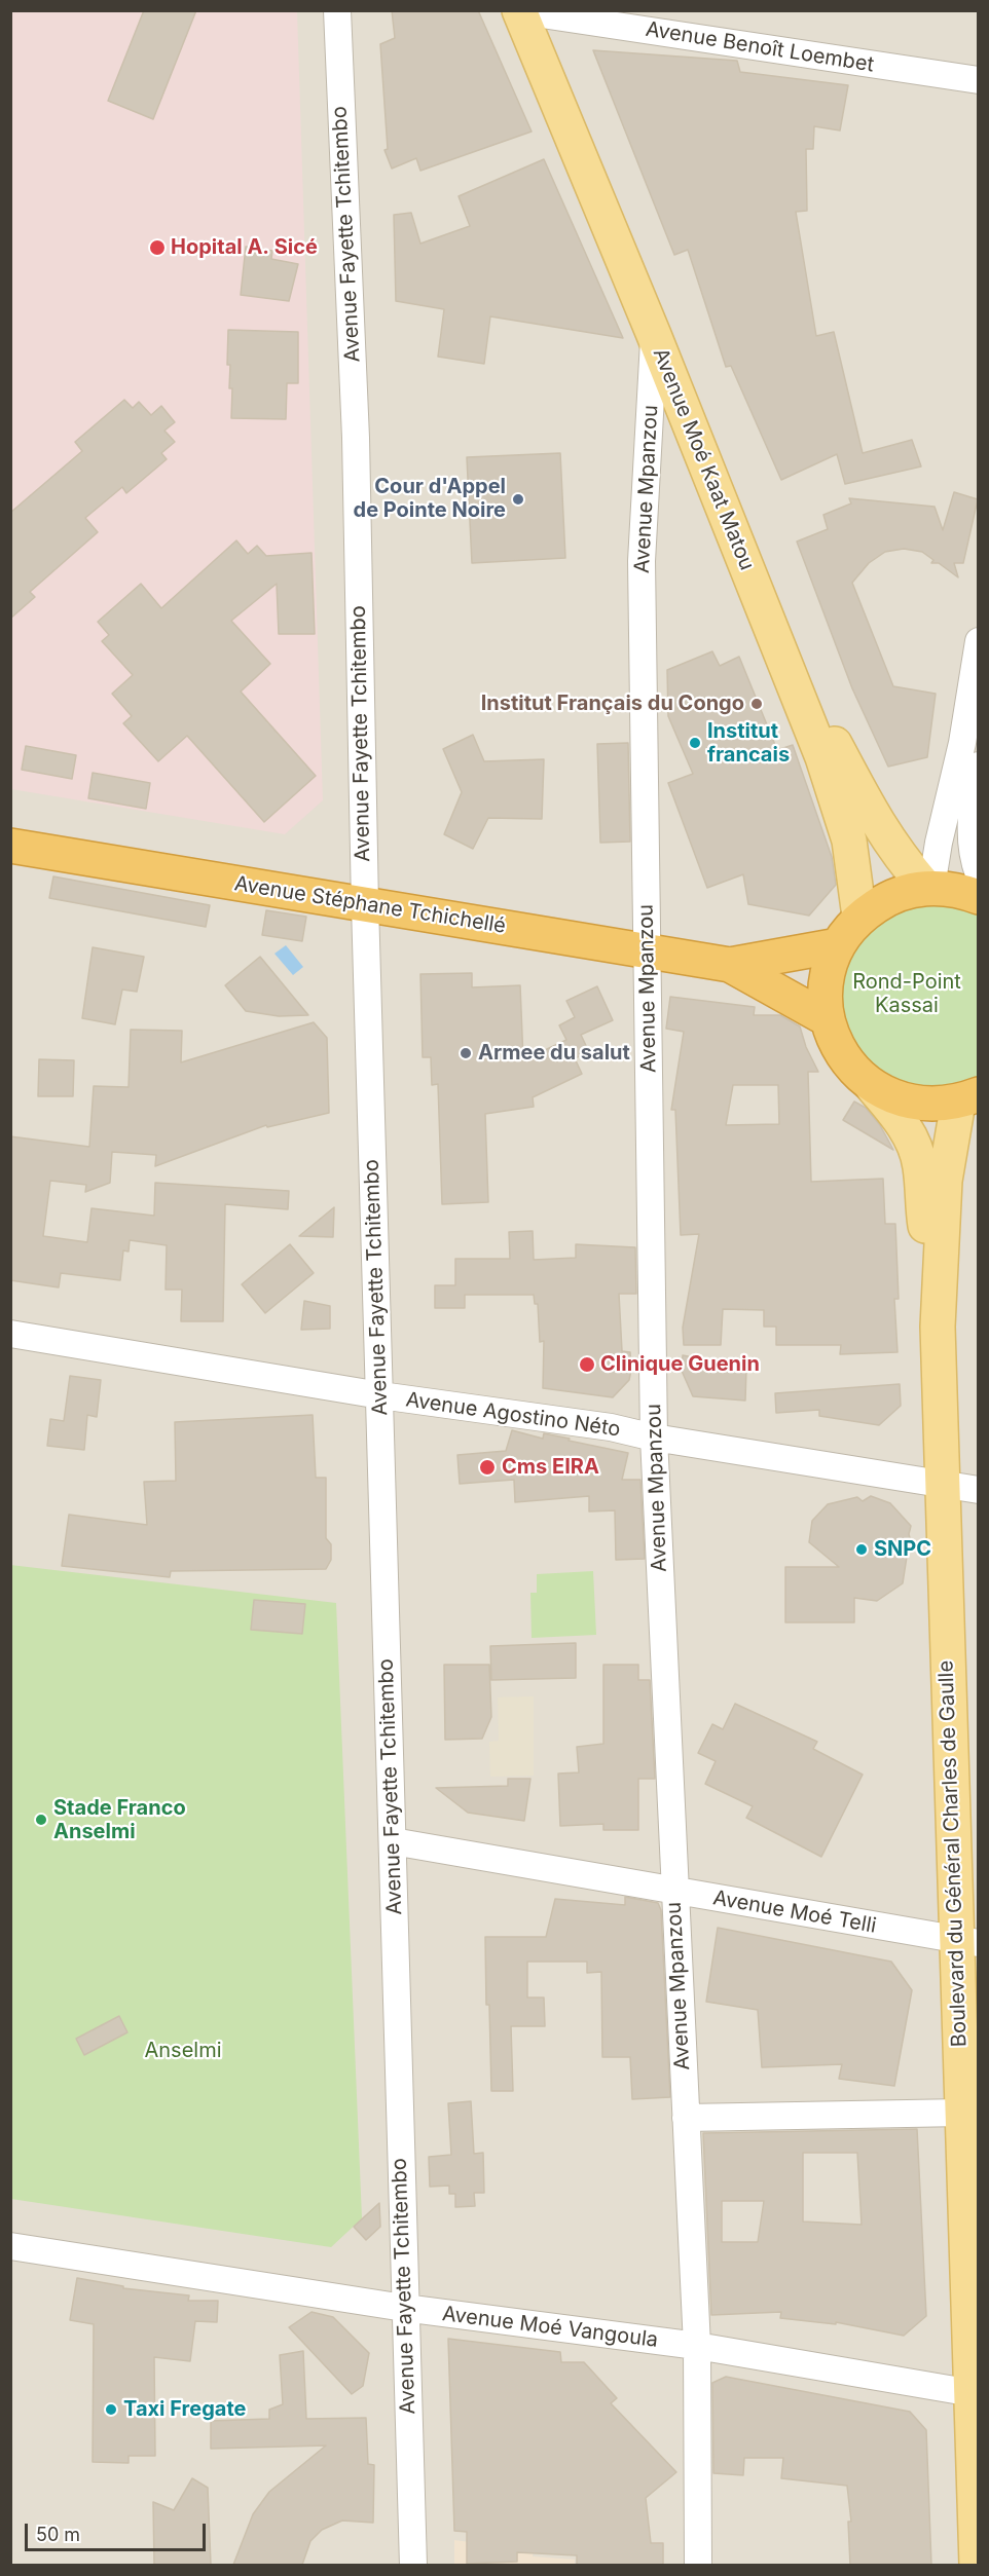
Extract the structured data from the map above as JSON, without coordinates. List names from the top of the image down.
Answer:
{
  "streets": {
    "highway": ["Avenue Stéphane Tchichellé"],
    "main road": ["Avenue Moé Kaat Matou", "Boulevard du Général Charles de Gaulle"],
    "street": [
      "Avenue Benoît Loembet",
      "Avenue Fayette Tchitembo",
      "Avenue Mpanzou",
      "Avenue Agostino Néto",
      "Avenue Moé Telli",
      "Avenue Moé Vangoula"
    ]
  },
  "crossings": [
    ["Avenue Benoît Loembet", "Avenue Moé Kaat Matou"],
    ["Avenue Fayette Tchitembo", "Avenue Stéphane Tchichellé"],
    ["Avenue Fayette Tchitembo", "Avenue Agostino Néto"],
    ["Avenue Fayette Tchitembo", "Avenue Moé Telli"],
    ["Avenue Fayette Tchitembo", "Avenue Moé Vangoula"],
    ["Avenue Moé Kaat Matou", "Avenue Mpanzou"],
    ["Avenue Mpanzou", "Avenue Stéphane Tchichellé"],
    ["Avenue Mpanzou", "Avenue Agostino Néto"],
    ["Avenue Mpanzou", "Avenue Moé Telli"],
    ["Avenue Mpanzou", "Avenue Moé Vangoula"],
    ["Avenue Agostino Néto", "Boulevard du Général Charles de Gaulle"],
    ["Boulevard du Général Charles de Gaulle", "Avenue Moé Telli"],
    ["Boulevard du Général Charles de Gaulle", "Avenue Moé Vangoula"]
  ],
  "parks": ["Rond-Point Kassai", "Anselmi"],
  "places": [
    "Hopital A. Sicé",
    "Cour d'Appel de Pointe Noire",
    "Institut Français du Congo",
    "Institut francais",
    "Armee du salut",
    "Clinique Guenin",
    "Cms EIRA",
    "SNPC",
    "Stade Franco Anselmi",
    "Taxi Fregate"
  ],
  "scale_bar": "50 m"
}
